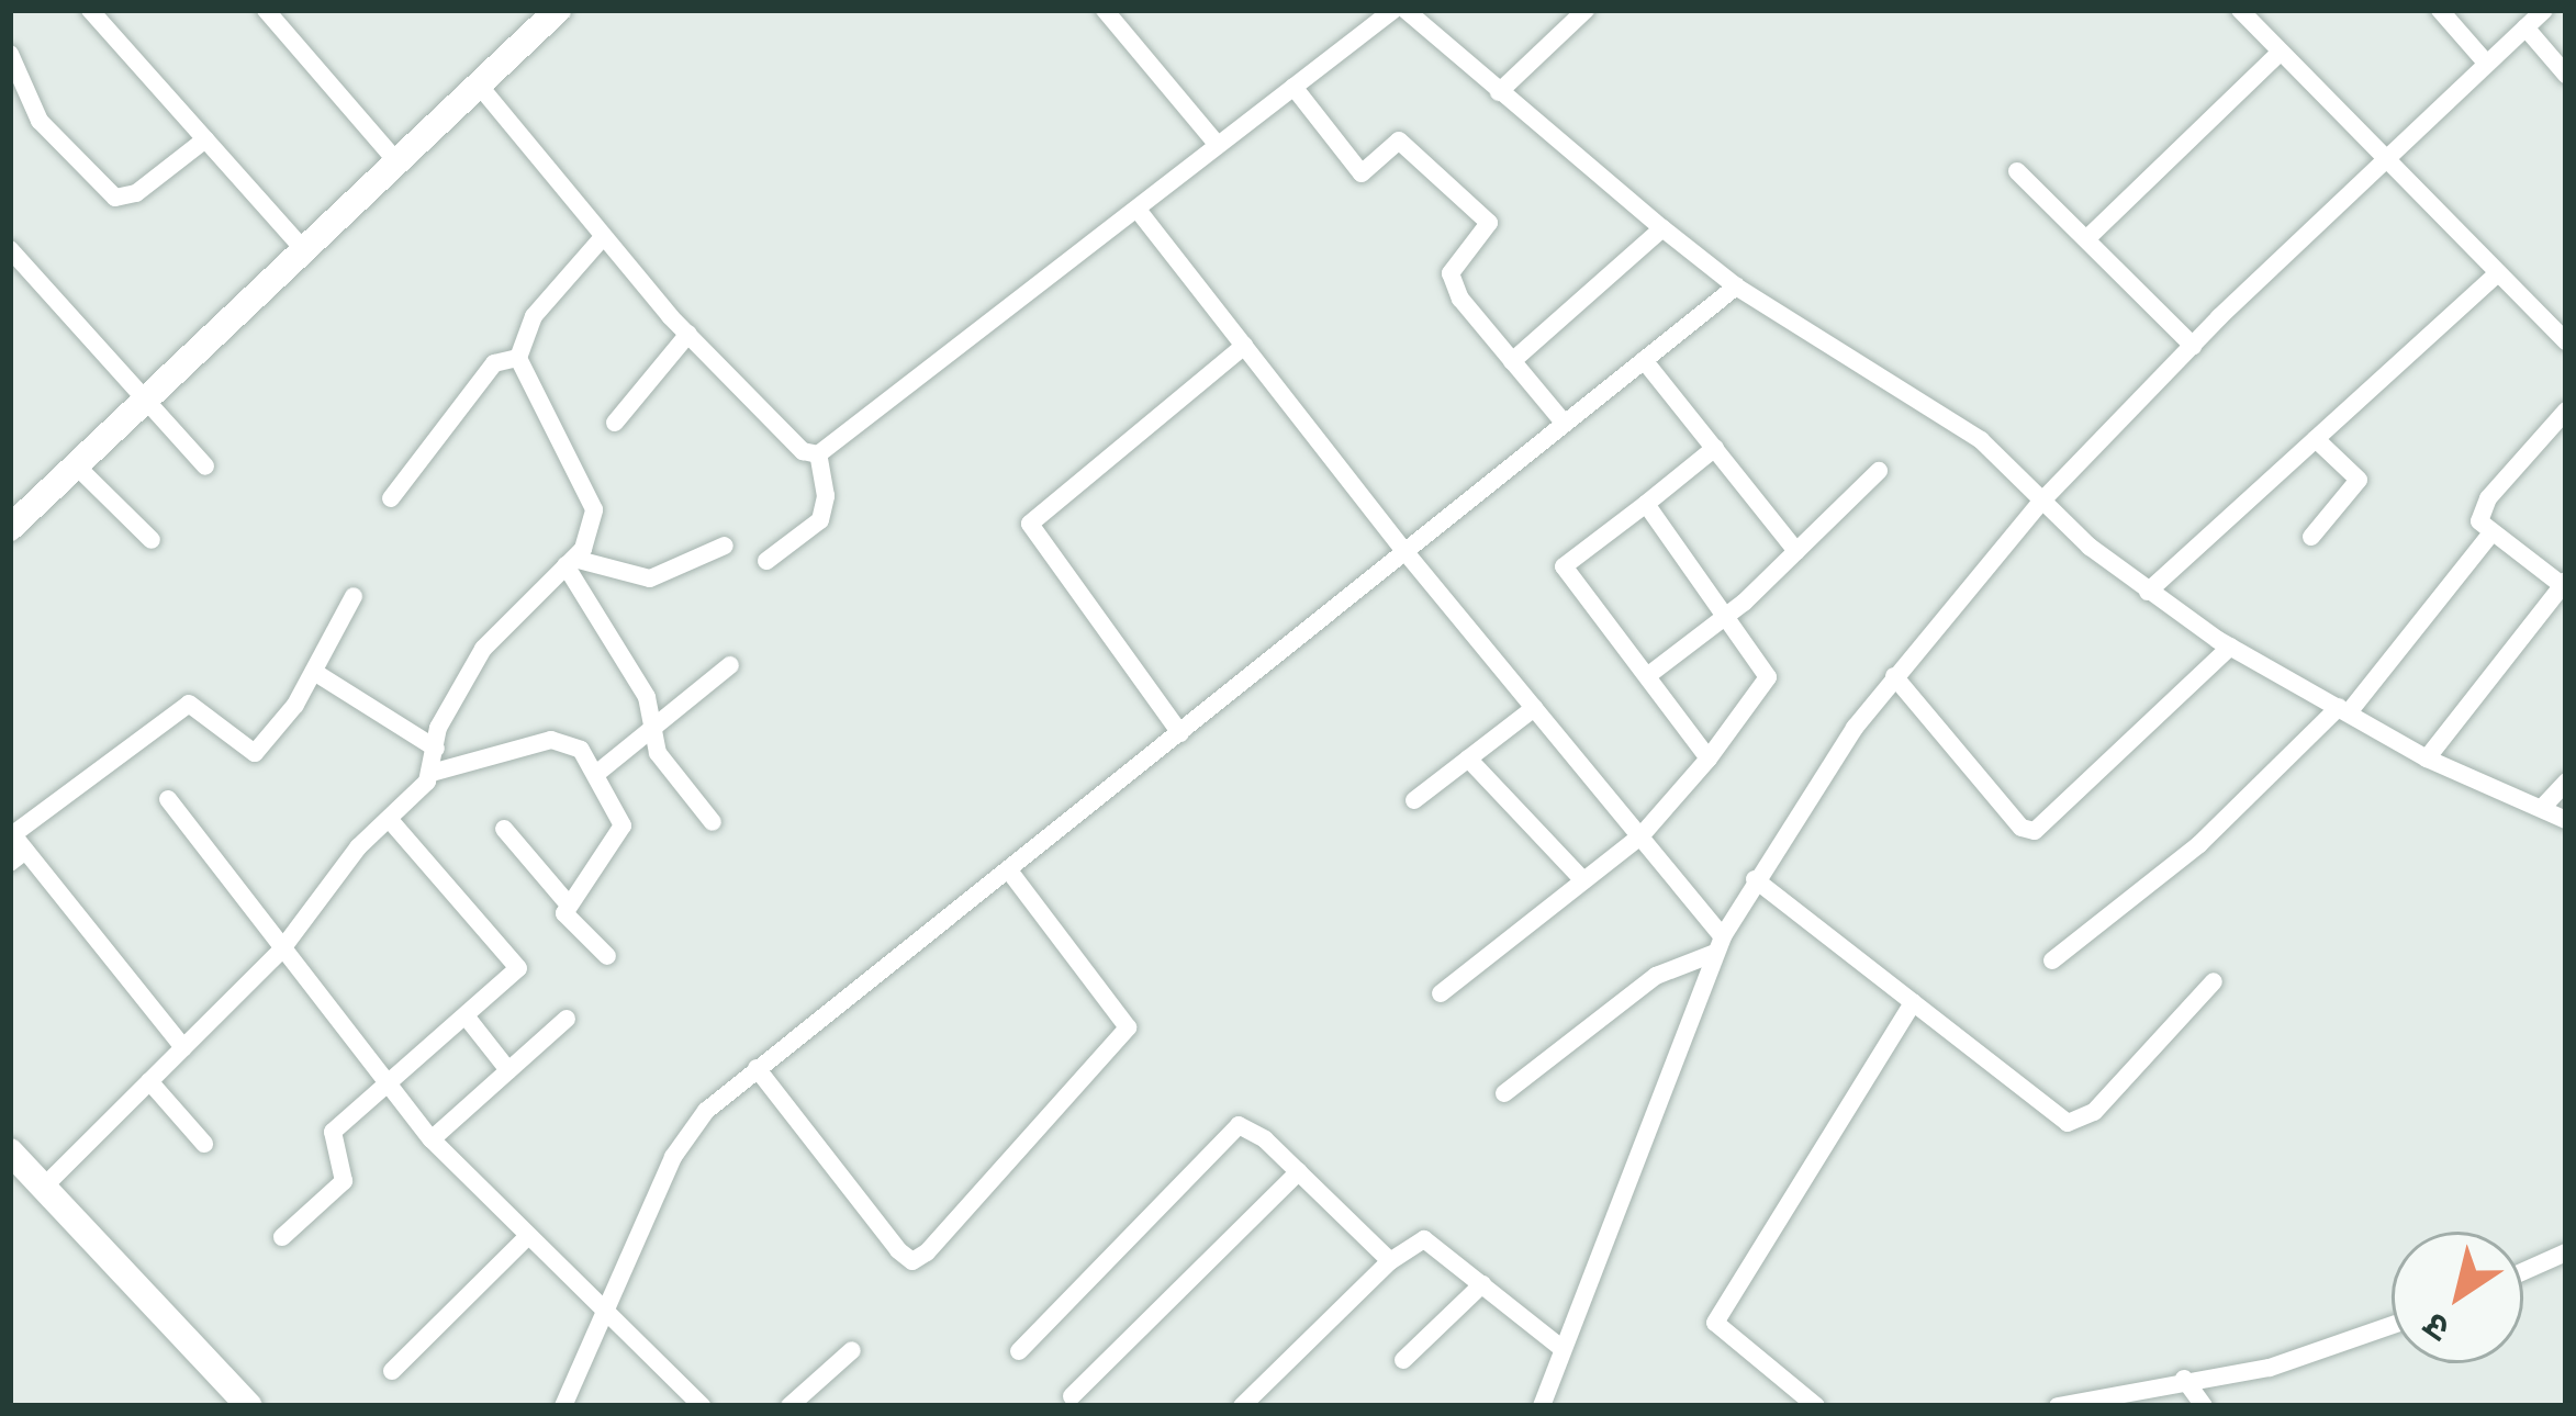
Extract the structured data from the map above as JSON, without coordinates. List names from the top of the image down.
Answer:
{
  "north": "bottom left"
}
